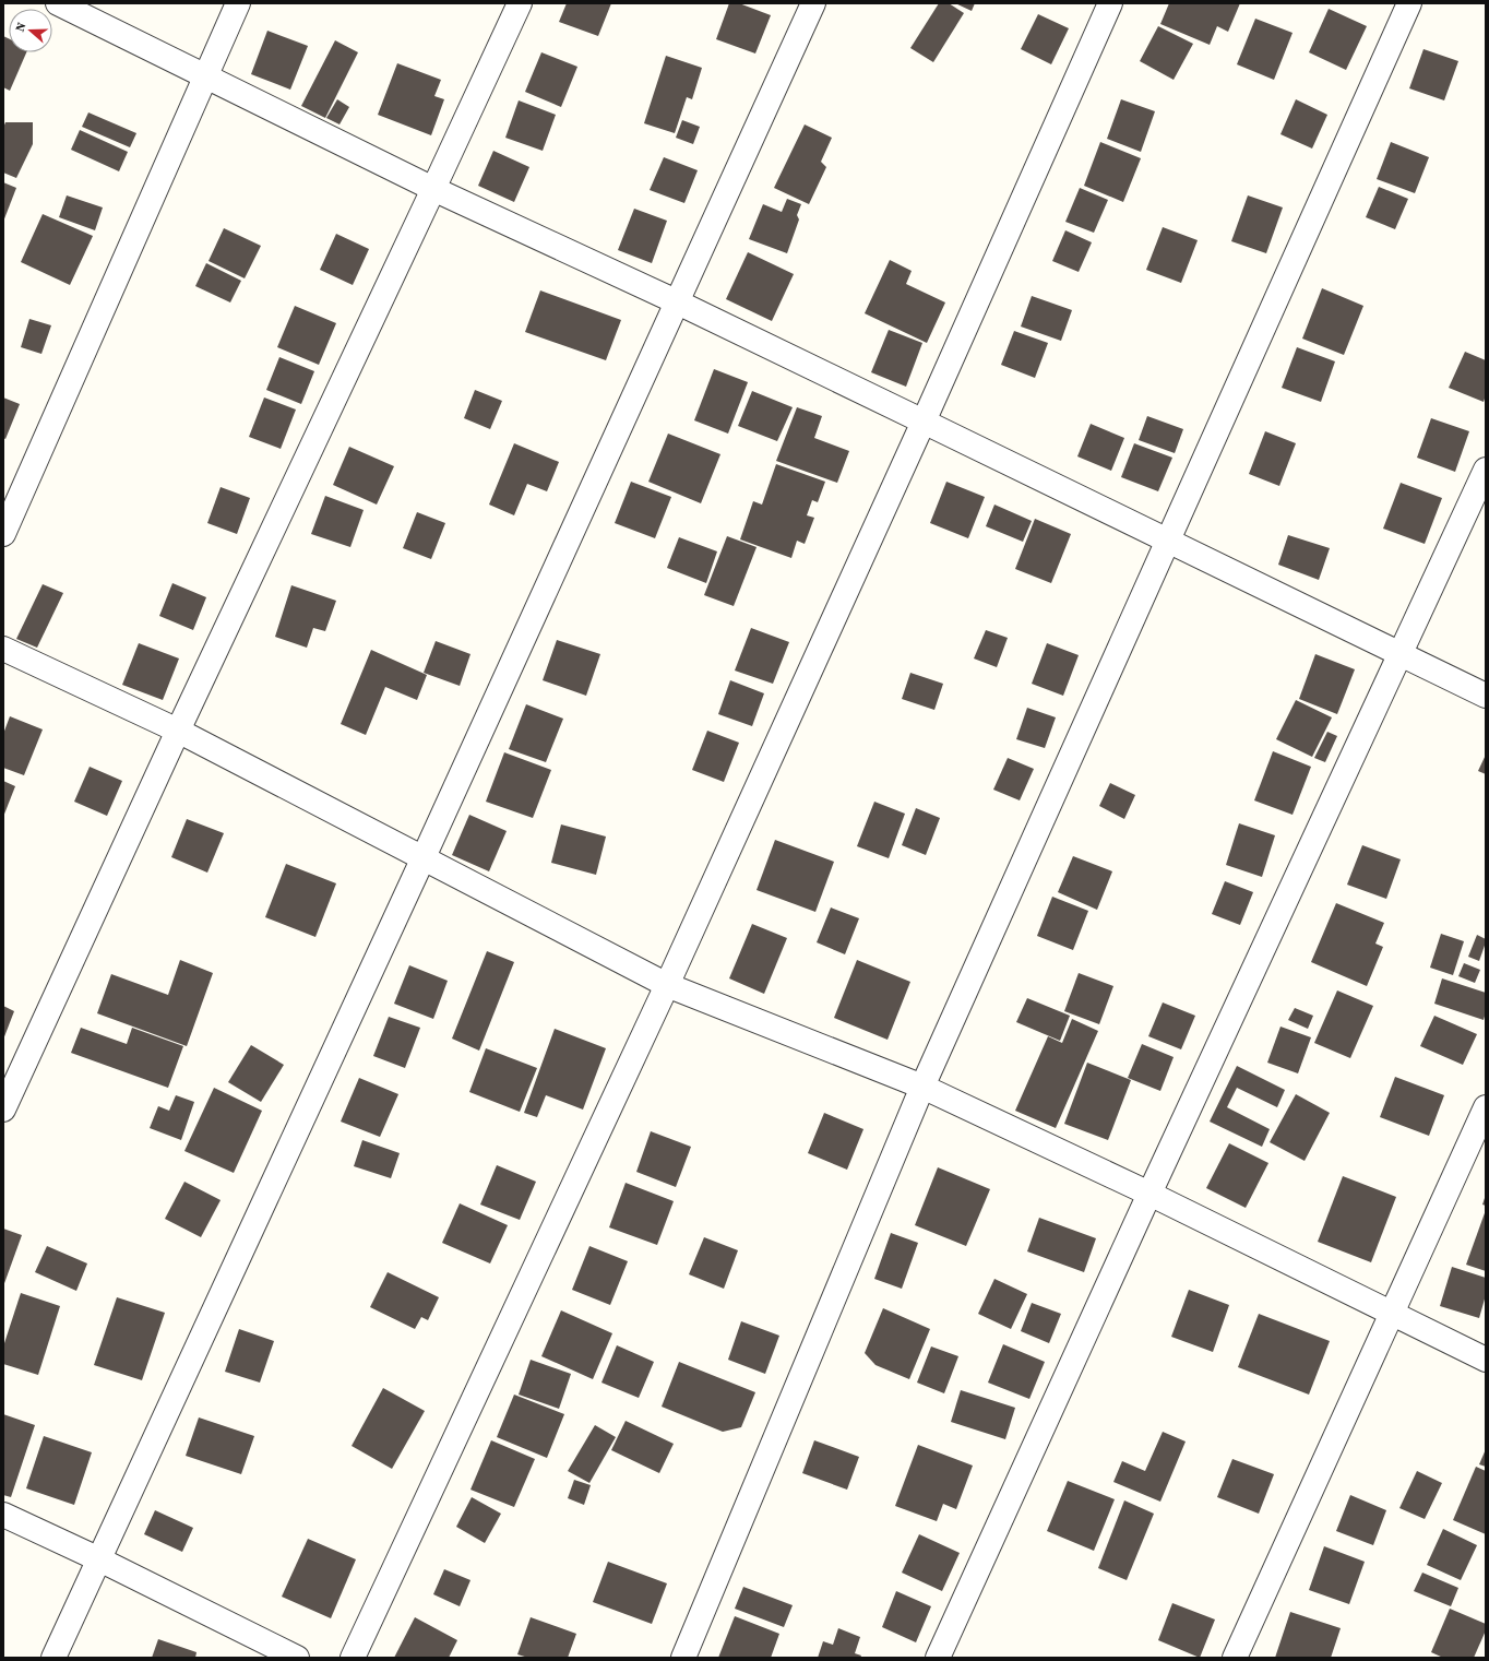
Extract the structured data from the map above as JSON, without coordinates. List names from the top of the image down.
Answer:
{
  "north": "left"
}
